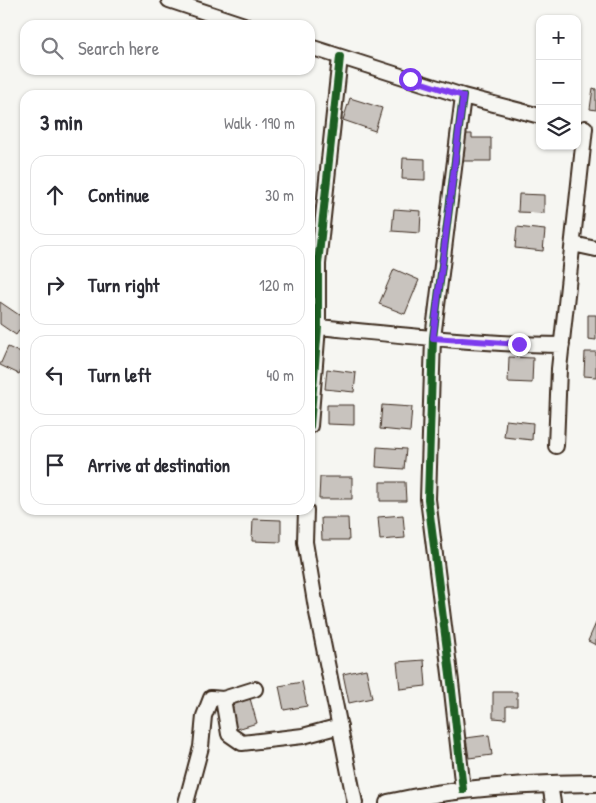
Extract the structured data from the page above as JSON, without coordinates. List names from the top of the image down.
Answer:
{
  "page": {
    "map_buttons": ["+", "−"],
    "search": "Search here",
    "heading": ["3 min", "Walk · 190 m"],
    "list": [
      ["Continue", "30 m"],
      ["Turn right", "120 m"],
      ["Turn left", "40 m"],
      "Arrive at destination"
    ]
  }
}
